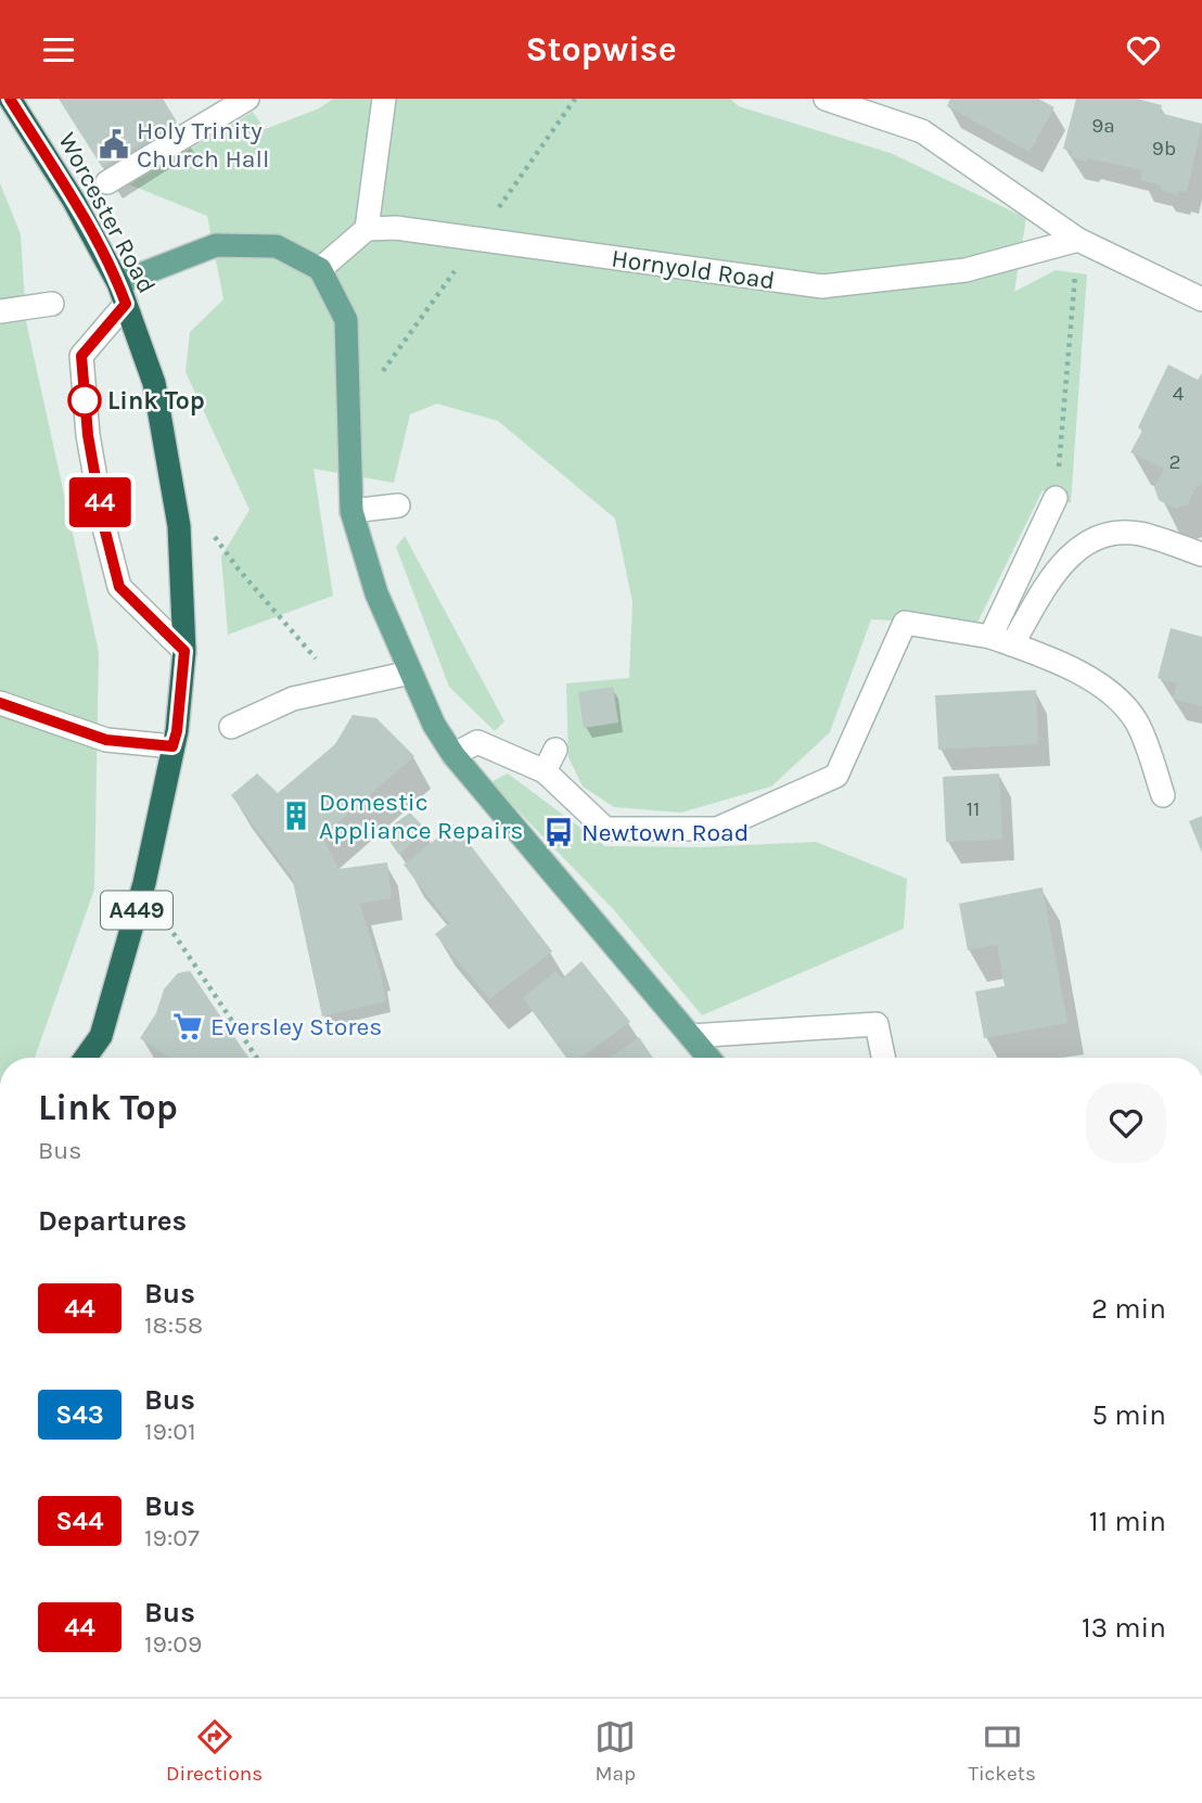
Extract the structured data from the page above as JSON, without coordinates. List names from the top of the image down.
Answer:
{
  "streets": {
    "highway": ["Worcester Road", "A449"],
    "street": ["Hornyold Road"]
  },
  "places": {
    "public building": ["Holy Trinity Church Hall"],
    "other": ["Link Top"],
    "building": ["Domestic Appliance Repairs"],
    "bus stop": ["Newtown Road"],
    "supermarket": ["Eversley Stores"]
  },
  "lines": ["bus line 44"],
  "house_numbers": [
    "9a",
    "9b",
    "4",
    "2",
    "11"
  ],
  "page": {
    "header": "Stopwise",
    "on_map": "44",
    "heading": [
      ["Link Top", "Bus"],
      "Departures"
    ],
    "list": [
      {
        "mark": "44",
        "name": "Bus",
        "note": "18:58",
        "value": "2 min"
      },
      {
        "mark": "S43",
        "name": "Bus",
        "note": "19:01",
        "value": "5 min"
      },
      {
        "mark": "S44",
        "name": "Bus",
        "note": "19:07",
        "value": "11 min"
      },
      {
        "mark": "44",
        "name": "Bus",
        "note": "19:09",
        "value": "13 min"
      }
    ],
    "tabs": ["Directions", "Map", "Tickets"]
  }
}
